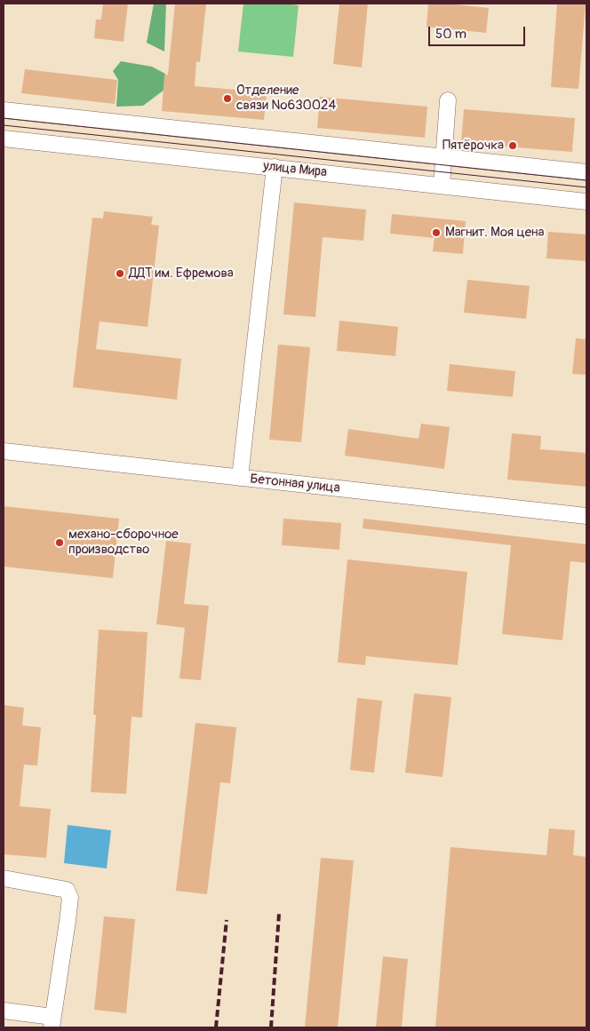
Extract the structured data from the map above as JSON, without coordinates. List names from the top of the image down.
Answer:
{
  "streets": {
    "street": ["улица Мира", "Бетонная улица"]
  },
  "places": [
    "Отделение связи №630024",
    "Пятёрочка",
    "Магнит. Моя цена",
    "ДДТ им. Ефремова",
    "механо-сборочное производство"
  ],
  "scale_bar": "50 m"
}
